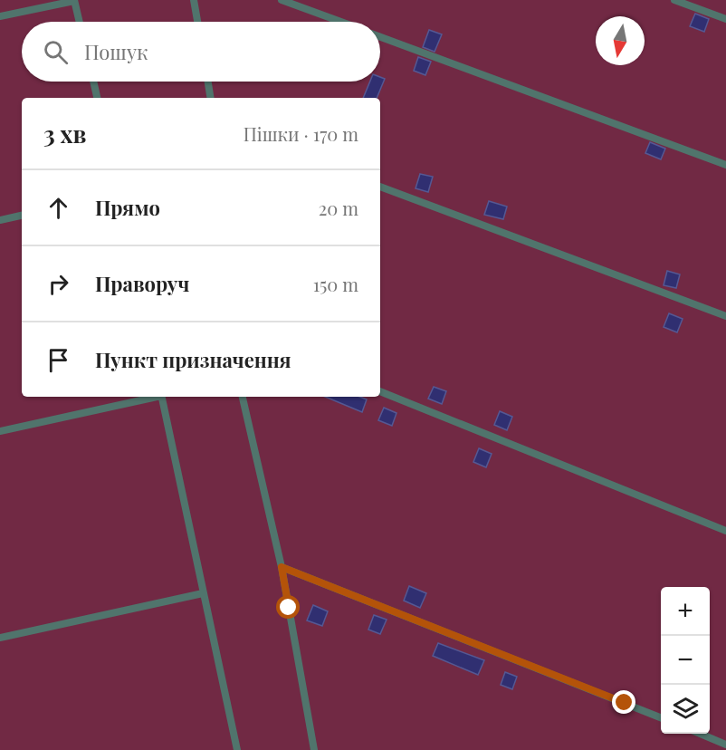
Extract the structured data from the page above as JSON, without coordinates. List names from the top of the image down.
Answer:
{
  "north": "bottom",
  "page": {
    "search": "Пошук",
    "heading": ["3 хв", "Пішки · 170 m"],
    "list": [
      ["Прямо", "20 m"],
      ["Праворуч", "150 m"],
      "Пункт призначення"
    ],
    "map_buttons": ["+", "−"]
  }
}
